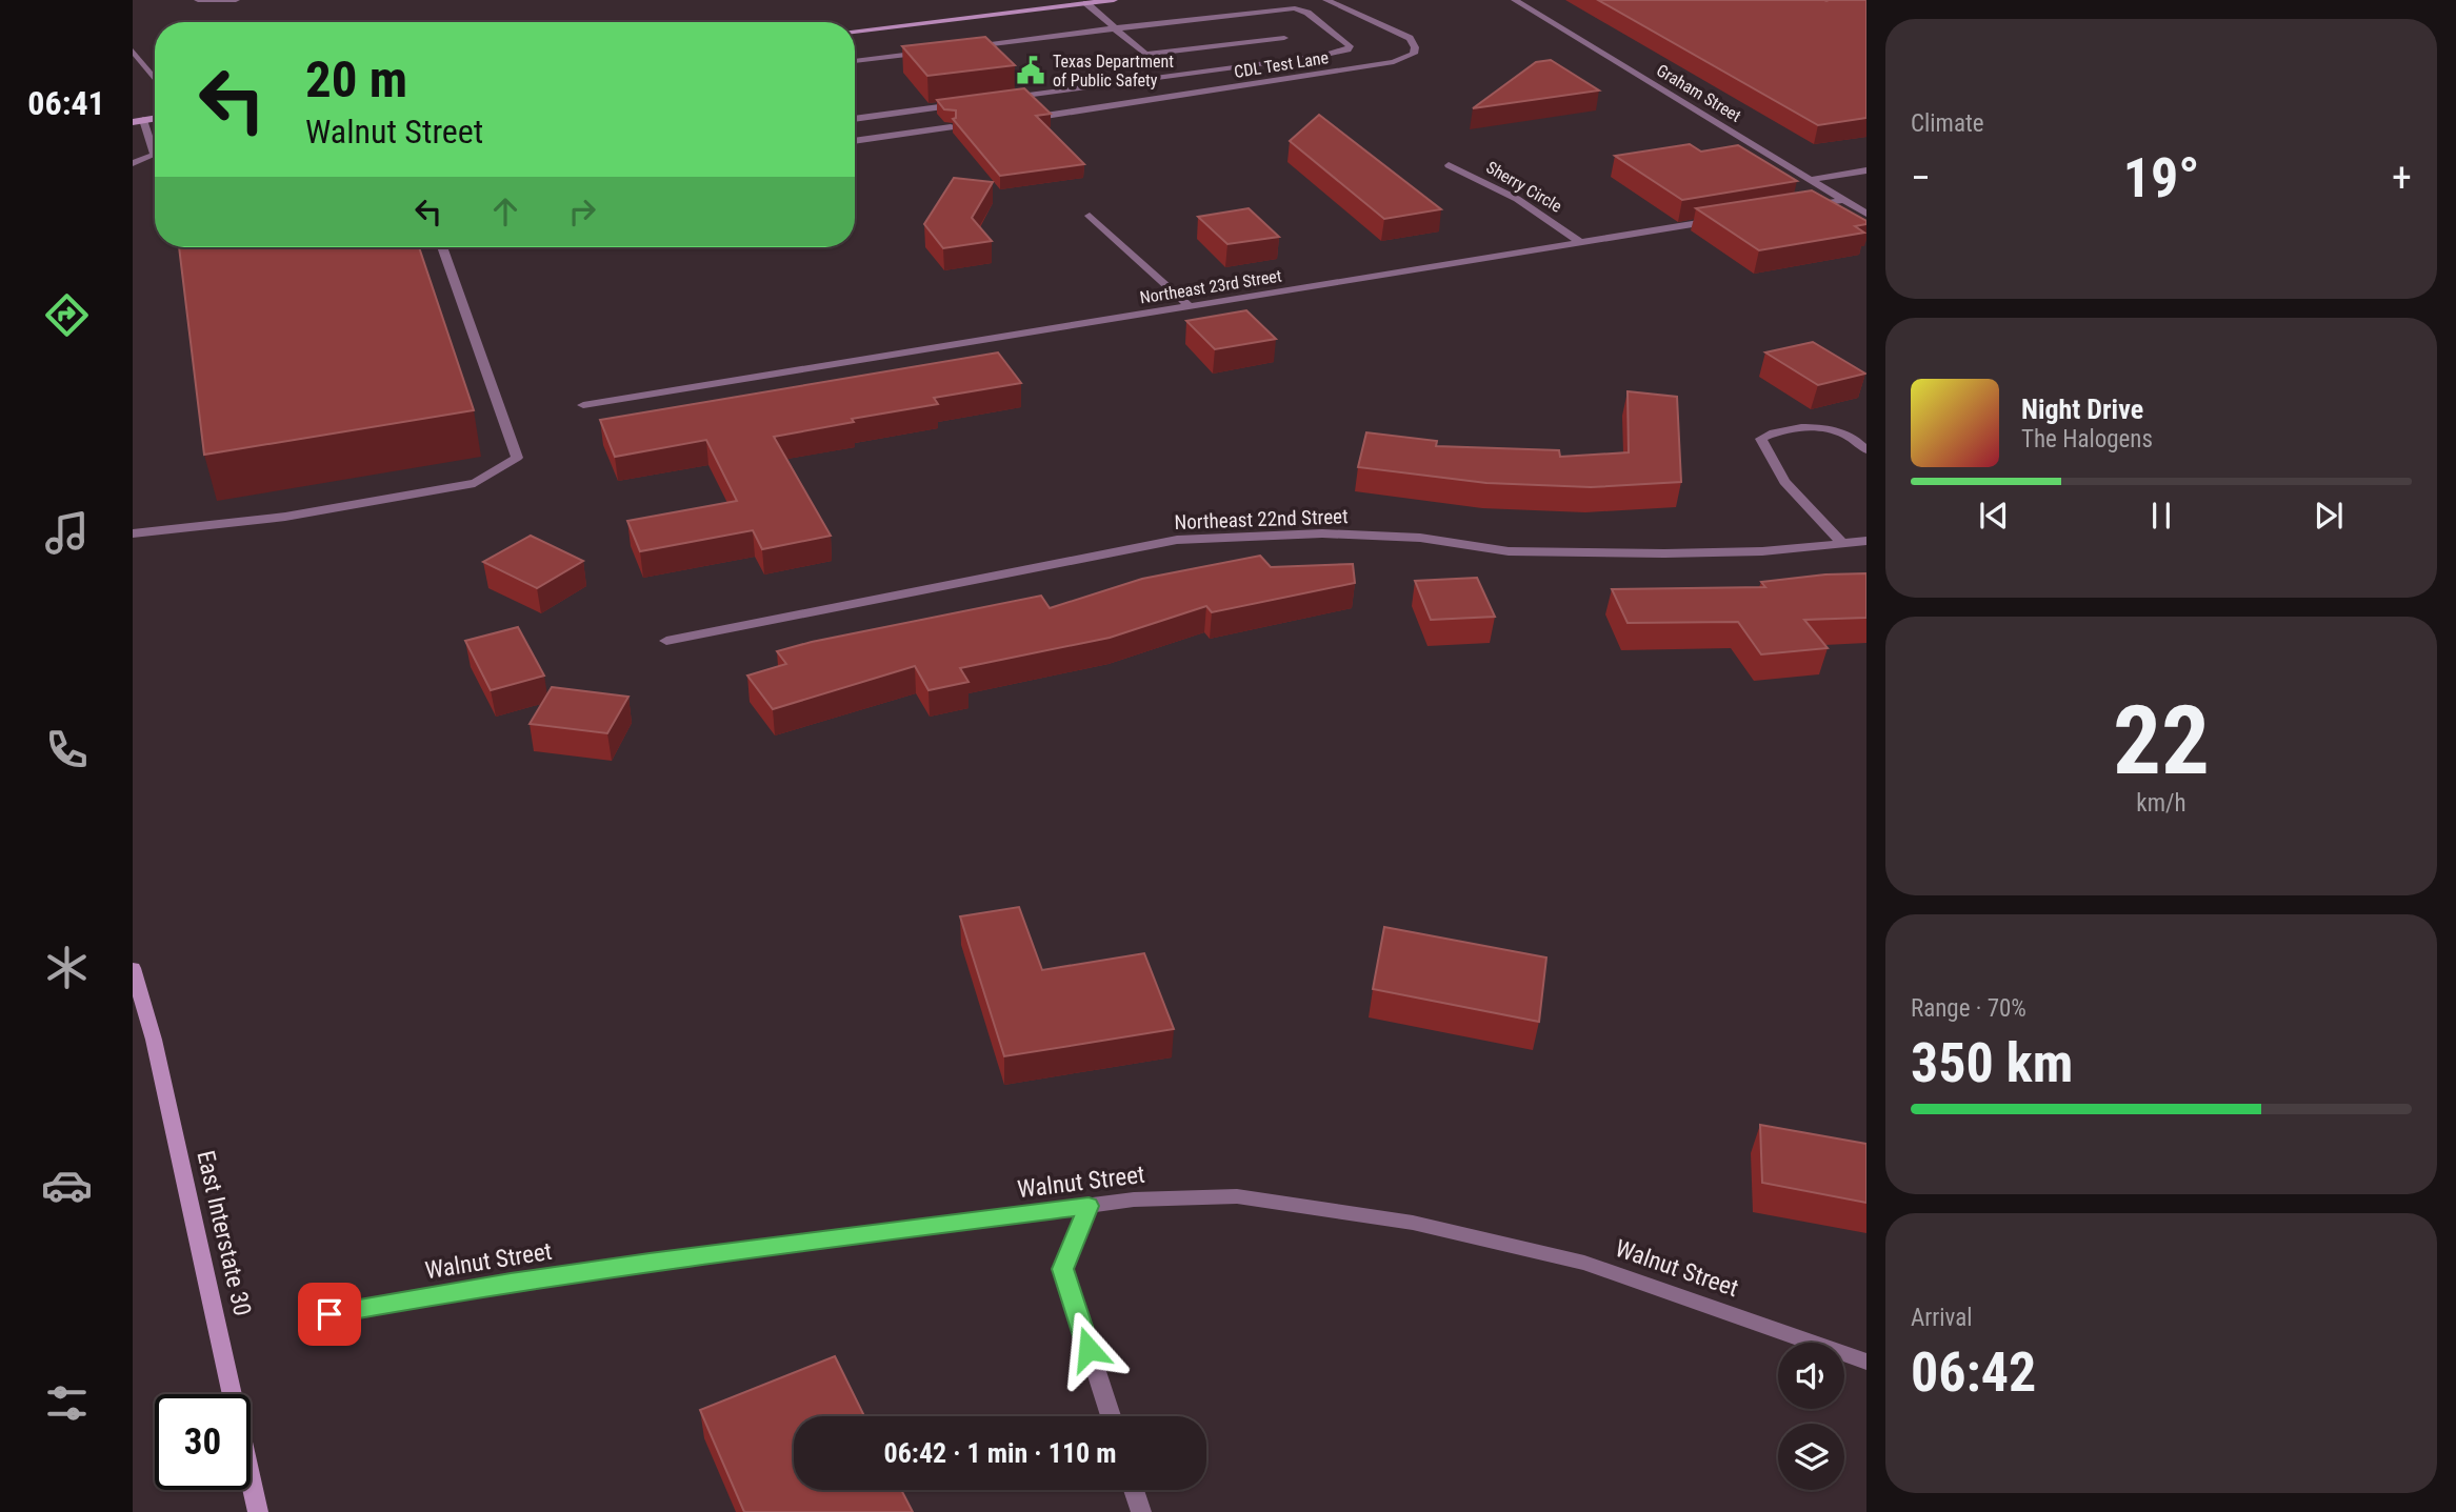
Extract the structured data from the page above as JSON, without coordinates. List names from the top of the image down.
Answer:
{
  "streets": {
    "main road": ["East Interstate 30"],
    "street": [
      "CDL Test Lane",
      "Graham Street",
      "Sherry Circle",
      "Northeast 23rd Street",
      "Northeast 22nd Street",
      "Walnut Street"
    ]
  },
  "crossings": [
    ["Sherry Circle", "Northeast 23rd Street"]
  ],
  "places": {
    "public building": ["Texas Department of Public Safety"]
  },
  "page": {
    "tabs": "06:41",
    "tile": [
      "Climate",
      ["22", "km/h"],
      ["Range · 70%", "350 km"],
      ["Arrival", "06:42"]
    ],
    "turn": ["20 m", "Walnut Street"],
    "heat": ["−", "19°", "+"],
    "song": ["Night Drive", "The Halogens"],
    "limit": "30",
    "trip": "06:42 · 1 min · 110 m"
  }
}
